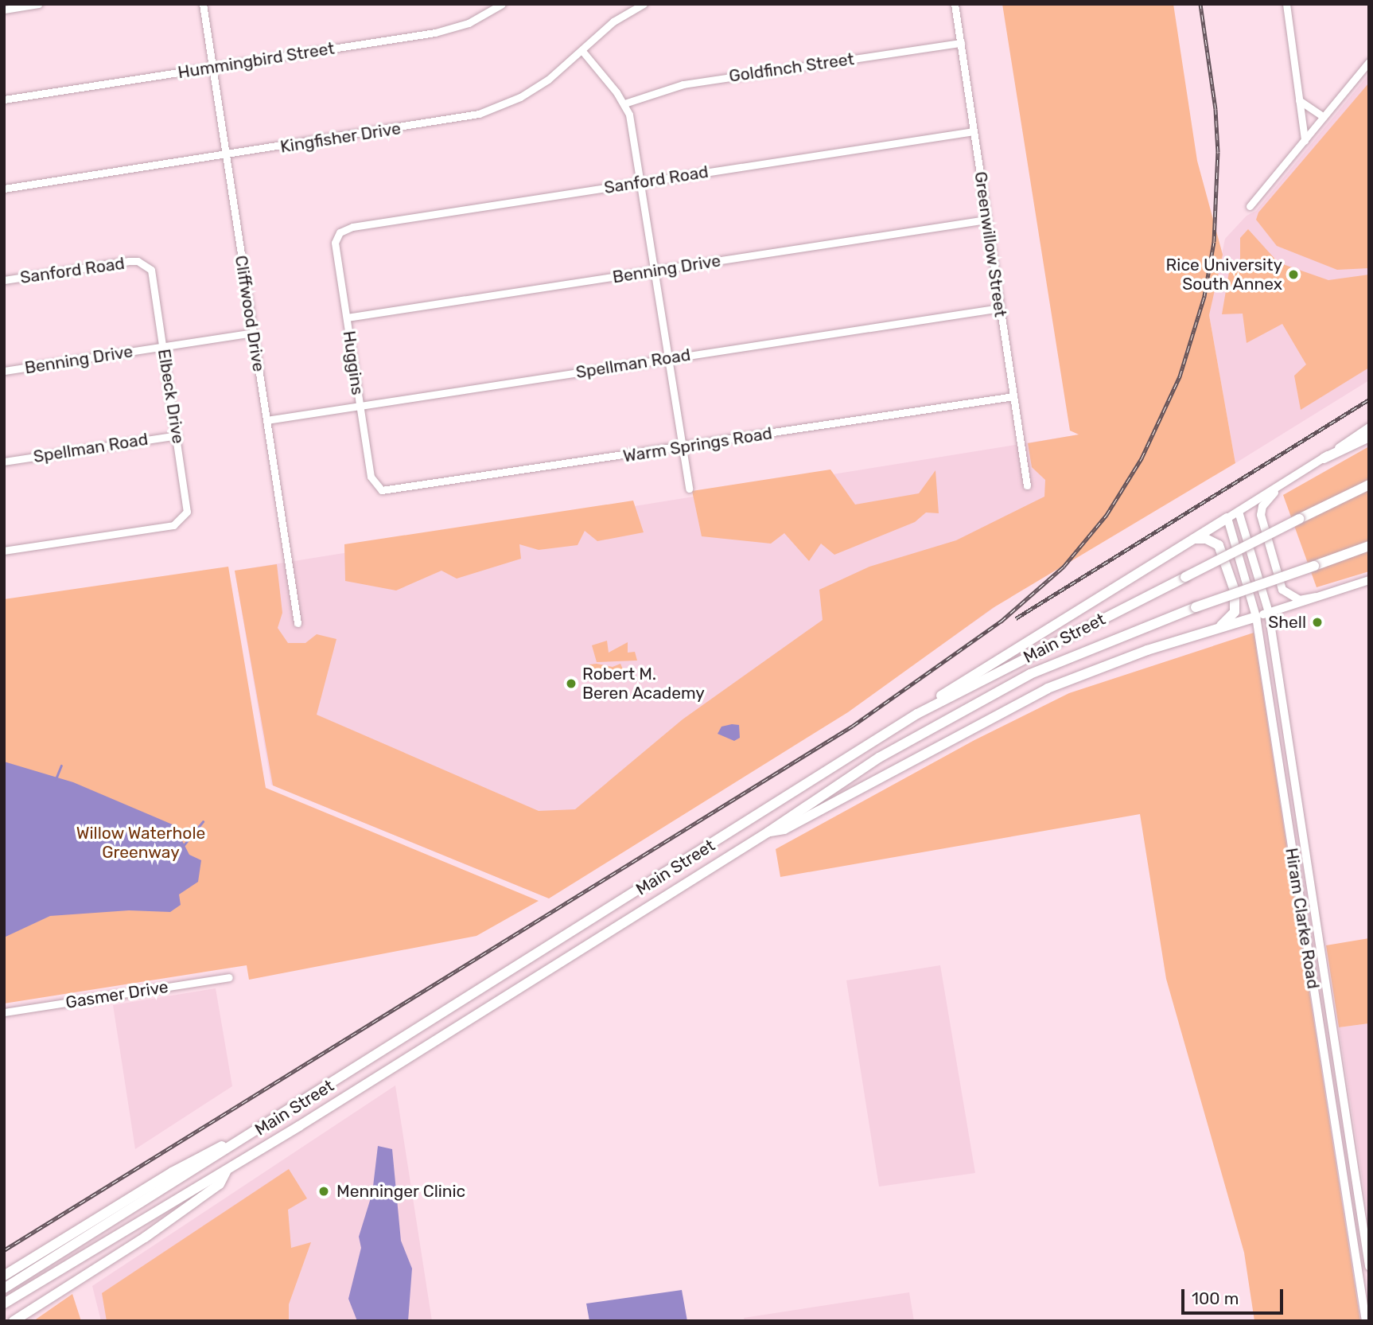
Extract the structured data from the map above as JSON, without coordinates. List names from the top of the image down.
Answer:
{
  "streets": {
    "highway": ["Main Street"],
    "main road": ["Hiram Clarke Road"],
    "street": [
      "Hummingbird Street",
      "Goldfinch Street",
      "Kingfisher Drive",
      "Sanford Road",
      "Greenwillow Street",
      "Benning Drive",
      "Cliffwood Drive",
      "Huggins",
      "Spellman Road",
      "Elbeck Drive",
      "Warm Springs Road",
      "Gasmer Drive"
    ]
  },
  "crossings": [
    ["Hummingbird Street", "Cliffwood Drive"],
    ["Goldfinch Street", "Greenwillow Street"],
    ["Kingfisher Drive", "Cliffwood Drive"],
    ["Sanford Road", "Greenwillow Street"],
    ["Sanford Road", "Huggins"],
    ["Sanford Road", "Elbeck Drive"],
    ["Greenwillow Street", "Benning Drive"],
    ["Greenwillow Street", "Spellman Road"],
    ["Greenwillow Street", "Warm Springs Road"],
    ["Benning Drive", "Cliffwood Drive"],
    ["Benning Drive", "Huggins"],
    ["Benning Drive", "Elbeck Drive"],
    ["Cliffwood Drive", "Spellman Road"],
    ["Huggins", "Spellman Road"],
    ["Huggins", "Warm Springs Road"],
    ["Spellman Road", "Elbeck Drive"]
  ],
  "parks": ["Willow Waterhole Greenway"],
  "places": [
    "Rice University South Annex",
    "Shell",
    "Robert M. Beren Academy",
    "Menninger Clinic"
  ],
  "scale_bar": "100 m"
}
